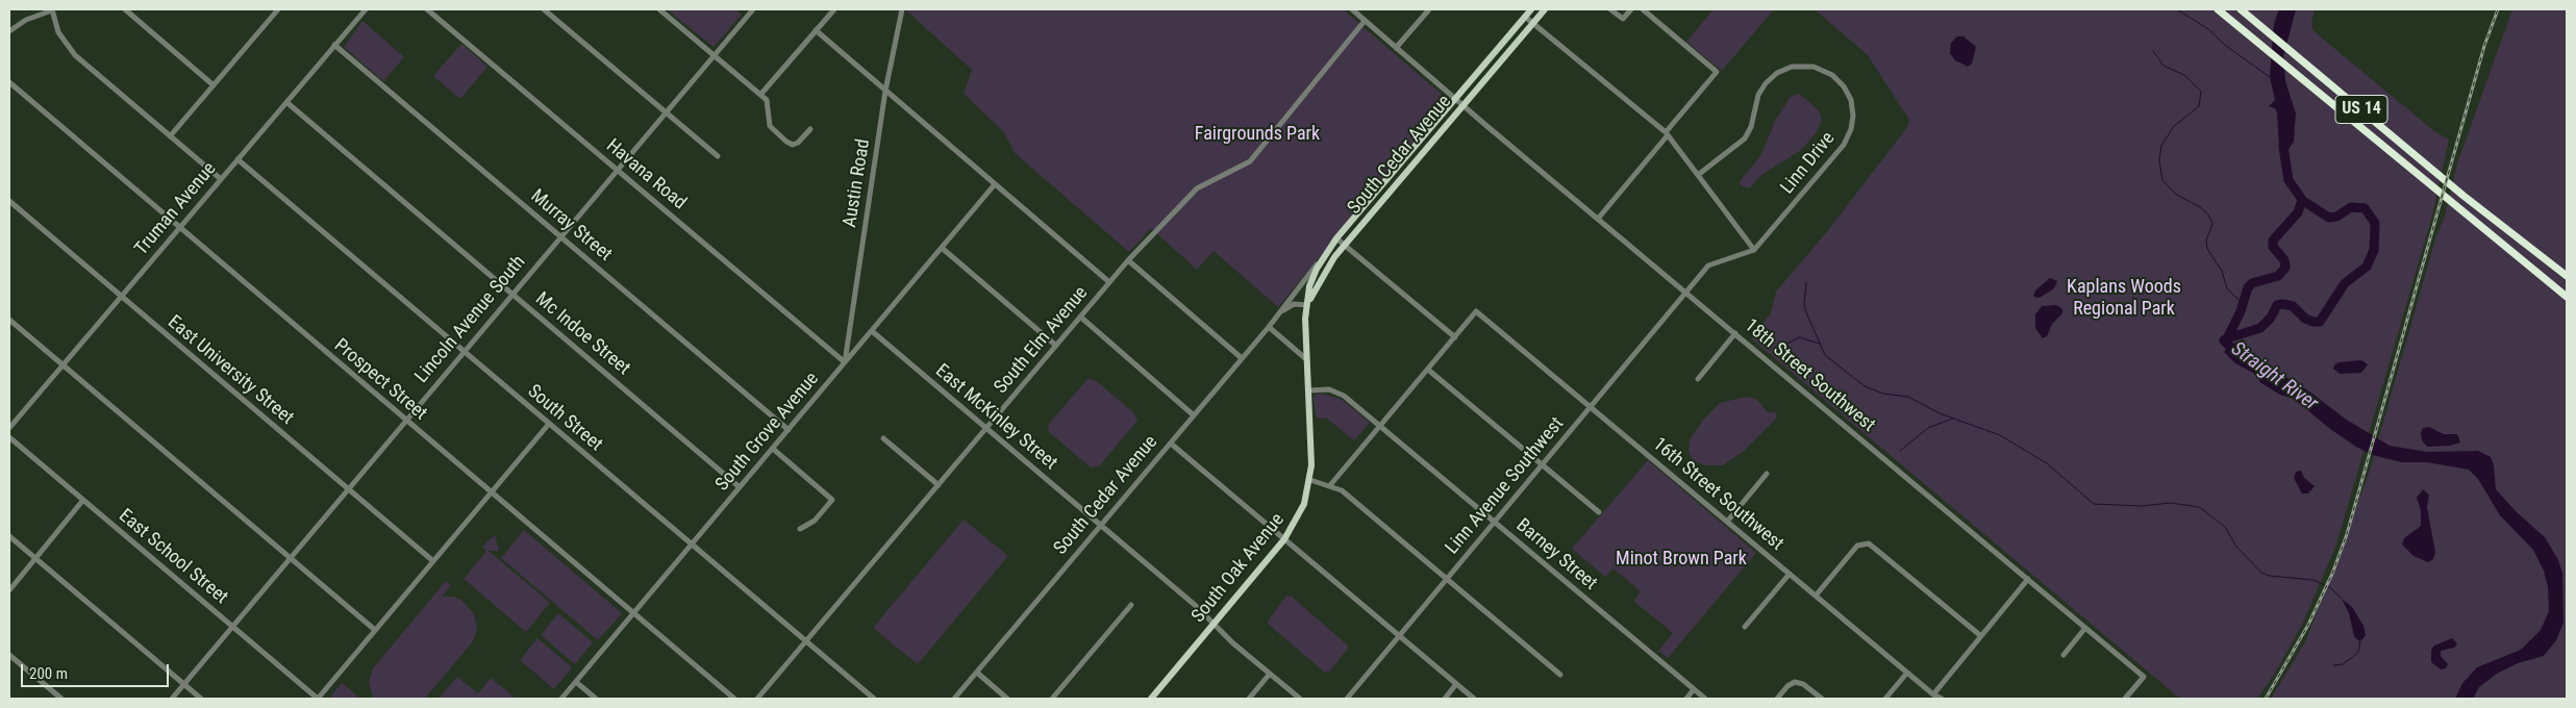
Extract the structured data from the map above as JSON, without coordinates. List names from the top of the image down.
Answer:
{
  "streets": {
    "highway": ["US 14"],
    "main road": ["South Cedar Avenue", "South Oak Avenue"],
    "street": [
      "Linn Drive",
      "Havana Road",
      "Austin Road",
      "Truman Avenue",
      "Murray Street",
      "Lincoln Avenue South",
      "Mc Indoe Street",
      "South Elm Avenue",
      "East University Street",
      "18th Street Southwest",
      "Prospect Street",
      "East McKinley Street",
      "South Street",
      "South Grove Avenue",
      "Linn Avenue Southwest",
      "16th Street Southwest",
      "Barney Street",
      "East School Street"
    ]
  },
  "crossings": [
    ["South Cedar Avenue", "18th Street Southwest"],
    ["South Cedar Avenue", "East McKinley Street"],
    ["South Cedar Avenue", "South Oak Avenue"],
    ["Havana Road", "Austin Road"],
    ["Havana Road", "Lincoln Avenue South"],
    ["Havana Road", "South Grove Avenue"],
    ["Austin Road", "South Grove Avenue"],
    ["Truman Avenue", "Murray Street"],
    ["Truman Avenue", "Mc Indoe Street"],
    ["Truman Avenue", "East University Street"],
    ["Truman Avenue", "Prospect Street"],
    ["Truman Avenue", "South Street"],
    ["Murray Street", "Lincoln Avenue South"],
    ["Murray Street", "South Grove Avenue"],
    ["Lincoln Avenue South", "Mc Indoe Street"],
    ["Lincoln Avenue South", "East University Street"],
    ["Lincoln Avenue South", "Prospect Street"],
    ["Lincoln Avenue South", "South Street"],
    ["Lincoln Avenue South", "East School Street"],
    ["Mc Indoe Street", "South Grove Avenue"],
    ["South Elm Avenue", "18th Street Southwest"],
    ["South Elm Avenue", "East McKinley Street"],
    ["South Elm Avenue", "South Street"],
    ["18th Street Southwest", "Linn Avenue Southwest"],
    ["Prospect Street", "South Grove Avenue"],
    ["East McKinley Street", "South Grove Avenue"],
    ["East McKinley Street", "South Oak Avenue"],
    ["South Street", "South Grove Avenue"],
    ["Linn Avenue Southwest", "16th Street Southwest"],
    ["Linn Avenue Southwest", "Barney Street"],
    ["Barney Street", "South Oak Avenue"]
  ],
  "water": ["Straight River"],
  "parks": ["Fairgrounds Park", "Kaplans Woods Regional Park", "Minot Brown Park"],
  "scale_bar": "200 m"
}
